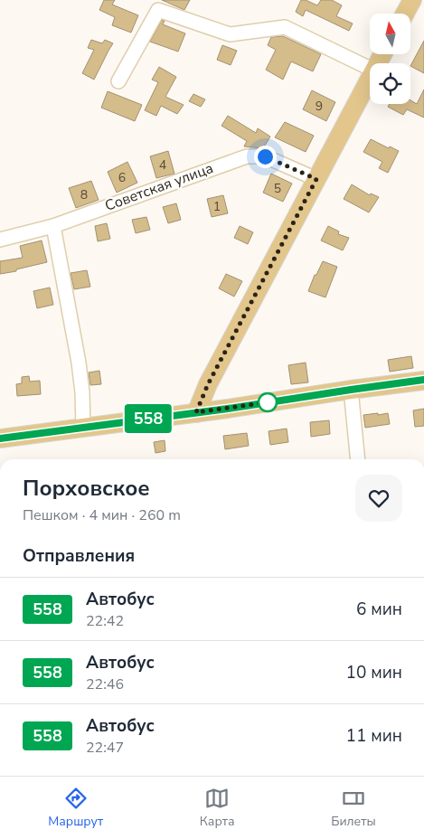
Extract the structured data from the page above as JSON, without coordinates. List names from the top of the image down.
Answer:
{
  "streets": {
    "street": ["Советская улица"]
  },
  "lines": ["bus line 558"],
  "house_numbers": [
    "9",
    "4",
    "6",
    "5",
    "8",
    "1"
  ],
  "north": "top",
  "page": {
    "on_map": "558",
    "heading": [
      ["Порховское", "Пешком · 4 мин · 260 m"],
      "Отправления"
    ],
    "list": [
      {
        "mark": "558",
        "name": "Автобус",
        "note": "22:42",
        "value": "6 мин"
      },
      {
        "mark": "558",
        "name": "Автобус",
        "note": "22:46",
        "value": "10 мин"
      },
      {
        "mark": "558",
        "name": "Автобус",
        "note": "22:47",
        "value": "11 мин"
      }
    ],
    "tabs": ["Маршрут", "Карта", "Билеты"]
  }
}
